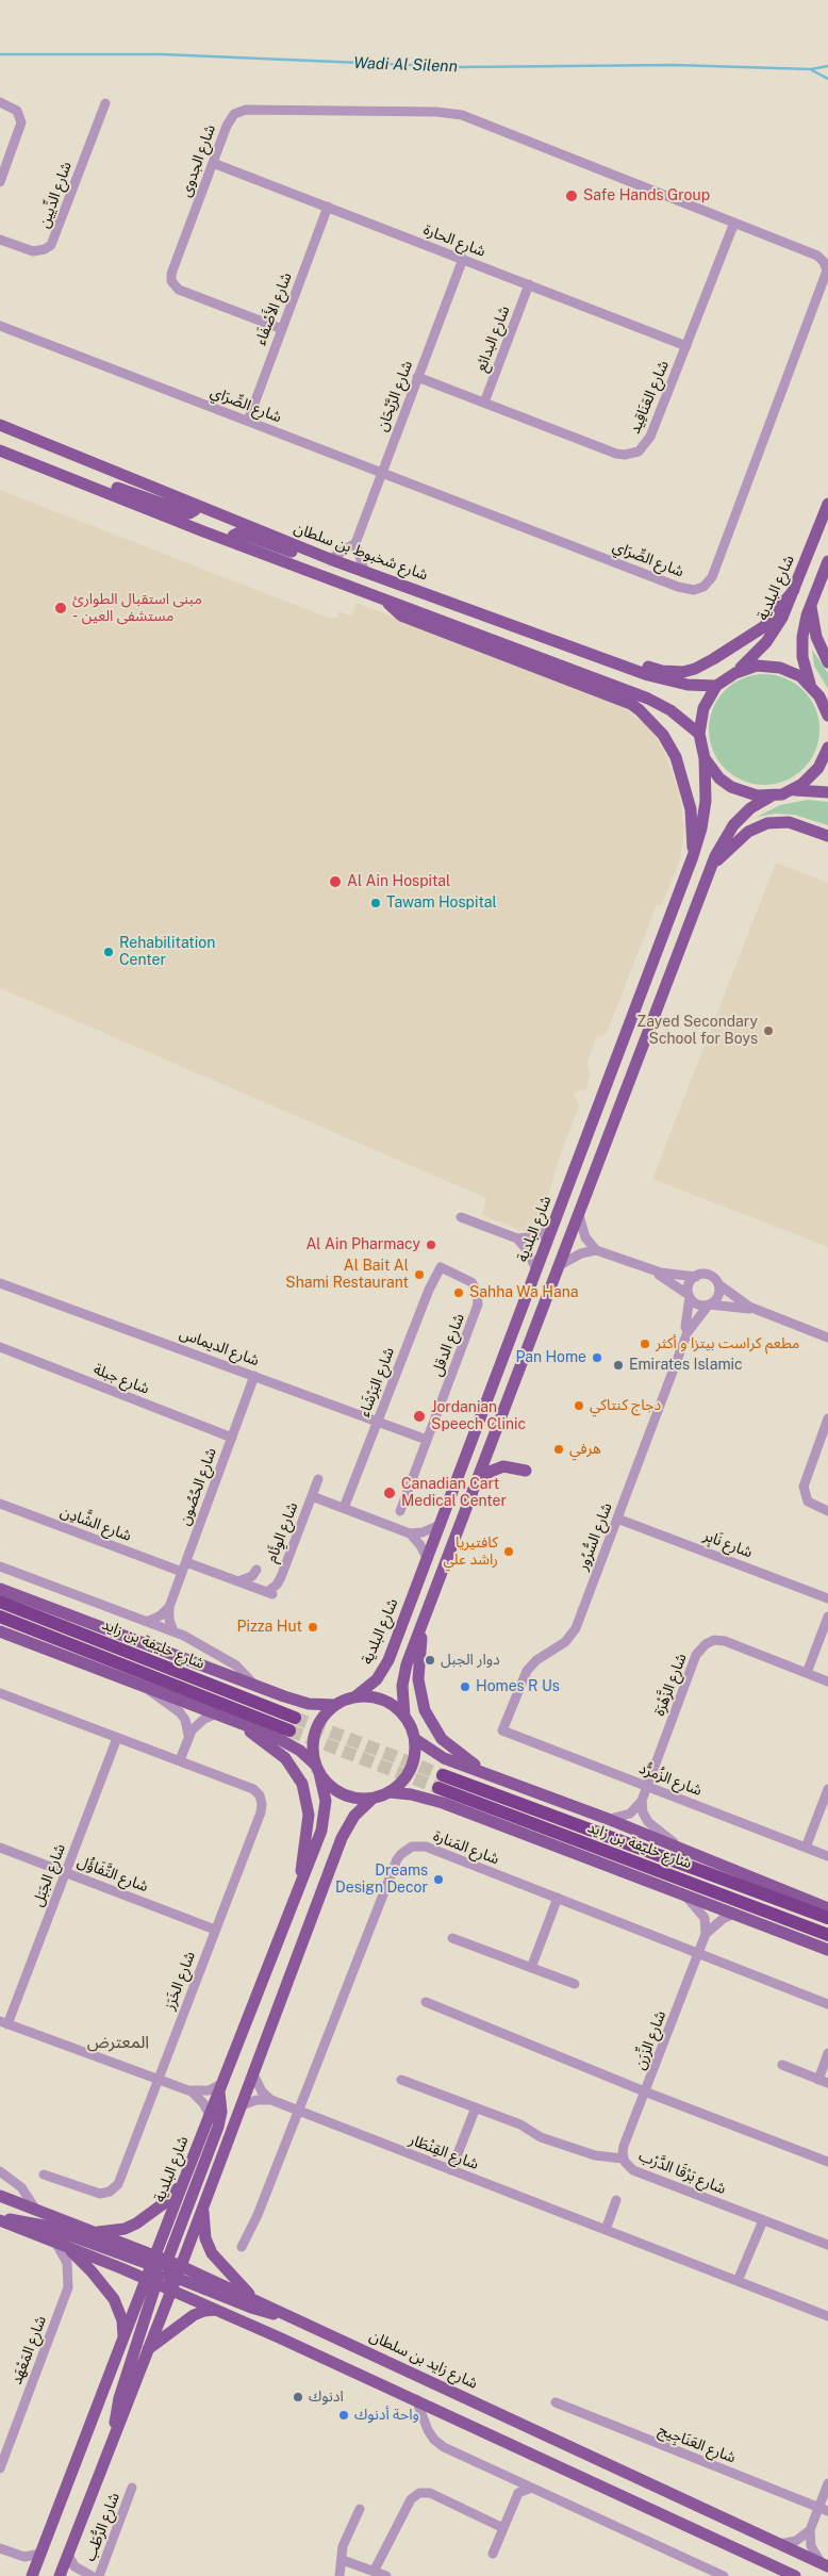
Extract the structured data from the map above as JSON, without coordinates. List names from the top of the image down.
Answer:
{
  "streets": {
    "highway": ["شارع خليفة بن زايد"],
    "main road": ["شارع شخبوط بن سلطان", "شارع البلدية", "شارع زايد بن سلطان"],
    "street": [
      "شارع الجدوى",
      "شارع الدِّيين",
      "شارع الحارة",
      "شارع الأَصْفَاء",
      "شارع البدائع",
      "شارع الرَّيْحَان",
      "شارع العَنَاقِيد",
      "شارع الصِّرَاي",
      "شارع الدقل",
      "شارع الديماس",
      "شارع جبلة",
      "شارع البَرْشَاء",
      "شارع الحُصُون",
      "شارع الشَّادِن",
      "شارع الوِئَام",
      "شارع السُّرُور",
      "شارع نَابِر",
      "شارع الزَّهْرَة",
      "شارع الزُمرُّد",
      "شارع المَنارة",
      "شارع التَّفَاؤُل",
      "شارع الجَبَل",
      "شارع الخَرَز",
      "شارع الزِّرَن",
      "شارع القِنْطَار",
      "شارع بَرْقَا الدَّرْب",
      "شارع المَعْهَد",
      "شارع العَنَاجِيج",
      "شارع الرُّطَب"
    ]
  },
  "crossings": [
    ["شارع الجدوى", "شارع الحارة"],
    ["شارع الجدوى", "شارع الأَصْفَاء"],
    ["شارع الجدوى", "شارع الصِّرَاي"],
    ["شارع الحارة", "شارع الأَصْفَاء"],
    ["شارع الحارة", "شارع البدائع"],
    ["شارع الحارة", "شارع الرَّيْحَان"],
    ["شارع الحارة", "شارع العَنَاقِيد"],
    ["شارع الأَصْفَاء", "شارع الصِّرَاي"],
    ["شارع البدائع", "شارع العَنَاقِيد"],
    ["شارع الرَّيْحَان", "شارع العَنَاقِيد"],
    ["شارع الرَّيْحَان", "شارع الصِّرَاي"],
    ["شارع العَنَاقِيد", "شارع الصِّرَاي"],
    ["شارع البلدية", "شارع القِنْطَار"],
    ["شارع البلدية", "شارع زايد بن سلطان"],
    ["شارع الدقل", "شارع الديماس"],
    ["شارع الدقل", "شارع البَرْشَاء"],
    ["شارع الديماس", "شارع البَرْشَاء"],
    ["شارع الديماس", "شارع الحُصُون"],
    ["شارع جبلة", "شارع الحُصُون"],
    ["شارع الحُصُون", "شارع الشَّادِن"],
    ["شارع السُّرُور", "شارع نَابِر"],
    ["شارع السُّرُور", "شارع الزُمرُّد"],
    ["شارع الزَّهْرَة", "شارع الزُمرُّد"],
    ["شارع المَنارة", "شارع الزِّرَن"],
    ["شارع المَنارة", "شارع القِنْطَار"],
    ["شارع التَّفَاؤُل", "شارع الجَبَل"],
    ["شارع التَّفَاؤُل", "شارع الخَرَز"],
    ["شارع الجَبَل", "شارع الخَرَز"],
    ["شارع الزِّرَن", "شارع بَرْقَا الدَّرْب"],
    ["شارع المَعْهَد", "شارع زايد بن سلطان"]
  ],
  "districts": ["المعترض"],
  "water": ["Wadi Al Silenn"],
  "places": [
    "Safe Hands Group",
    "مبنى استقبال الطوارئ - مستشفى العين",
    "Al Ain Hospital",
    "Tawam Hospital",
    "Rehabilitation Center",
    "Zayed Secondary School for Boys",
    "Al Ain Pharmacy",
    "Al Bait Al Shami Restaurant",
    "Sahha Wa Hana",
    "مطعم كراست بيتزا و أكثر",
    "Pan Home",
    "Emirates Islamic",
    "دجاج كنتاكي",
    "Jordanian Speech Clinic",
    "هرفي",
    "Canadian Cart Medical Center",
    "كافتيريا راشد علي",
    "Pizza Hut",
    "دوار الجبل",
    "Homes R Us",
    "Dreams Design Decor",
    "ادنوك",
    "واحة أدنوك"
  ]
}
